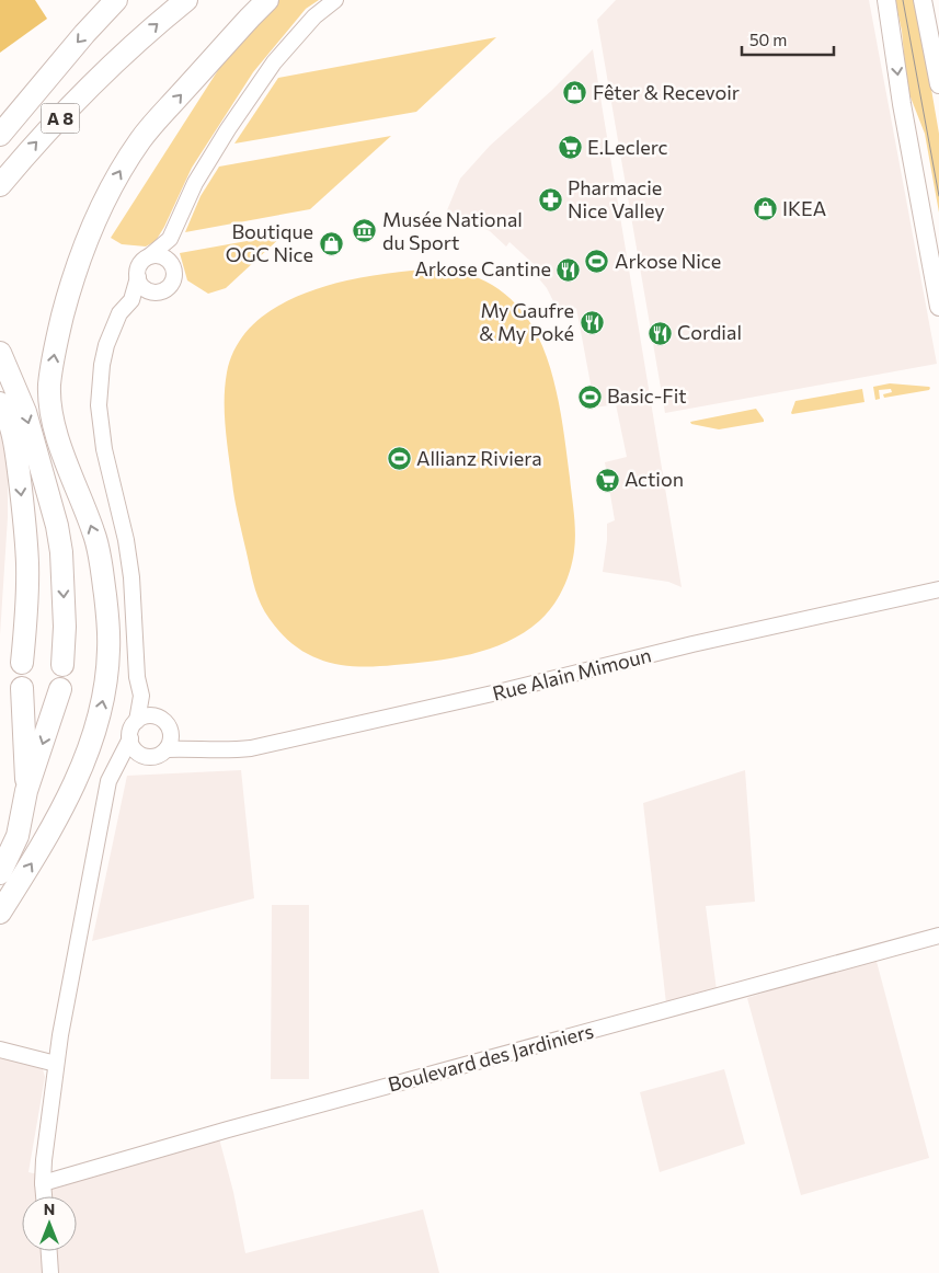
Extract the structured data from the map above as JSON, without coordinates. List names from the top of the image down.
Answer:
{
  "streets": {
    "highway": ["A 8"],
    "street": ["Rue Alain Mimoun", "Boulevard des Jardiniers"]
  },
  "places": {
    "shop": ["Fêter & Recevoir", "IKEA", "Boutique OGC Nice"],
    "supermarket": ["E.Leclerc", "Action"],
    "pharmacy": ["Pharmacie Nice Valley"],
    "museum": ["Musée National du Sport"],
    "sports": ["Arkose Nice", "Basic-Fit", "Allianz Riviera"],
    "restaurant": ["Arkose Cantine", "My Gaufre & My Poké", "Cordial"]
  },
  "scale_bar": "50 m",
  "north": "top"
}
